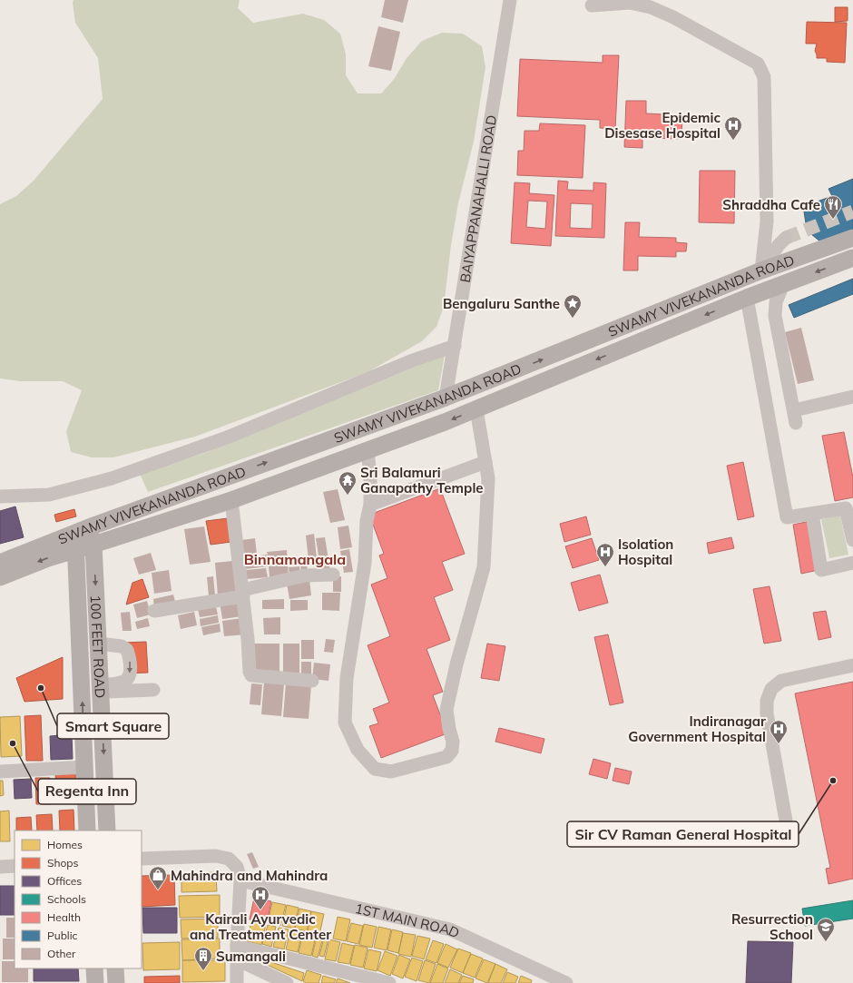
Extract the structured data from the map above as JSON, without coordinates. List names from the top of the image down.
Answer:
{
  "streets": {
    "main road": ["SWAMY VIVEKANANDA ROAD", "100 FEET ROAD"],
    "street": ["BAIYAPPANAHALLI ROAD", "1ST MAIN ROAD"]
  },
  "crossings": [
    ["BAIYAPPANAHALLI ROAD", "SWAMY VIVEKANANDA ROAD"],
    ["SWAMY VIVEKANANDA ROAD", "100 FEET ROAD"]
  ],
  "districts": ["Binnamangala"],
  "places": {
    "hospital": [
      "Epidemic Disesase Hospital",
      "Isolation Hospital",
      "Indiranagar Government Hospital",
      "Kairali Ayurvedic and Treatment Center"
    ],
    "restaurant": ["Shraddha Cafe"],
    "place": ["Bengaluru Santhe"],
    "temple": ["Sri Balamuri Ganapathy Temple"],
    "other": ["Smart Square", "Regenta Inn", "Sir CV Raman General Hospital"],
    "shop": ["Mahindra and Mahindra"],
    "school or university": ["Resurrection School"],
    "building": ["Sumangali"]
  },
  "legend": [
    "Homes",
    "Shops",
    "Offices",
    "Schools",
    "Health",
    "Public",
    "Other"
  ]
}
